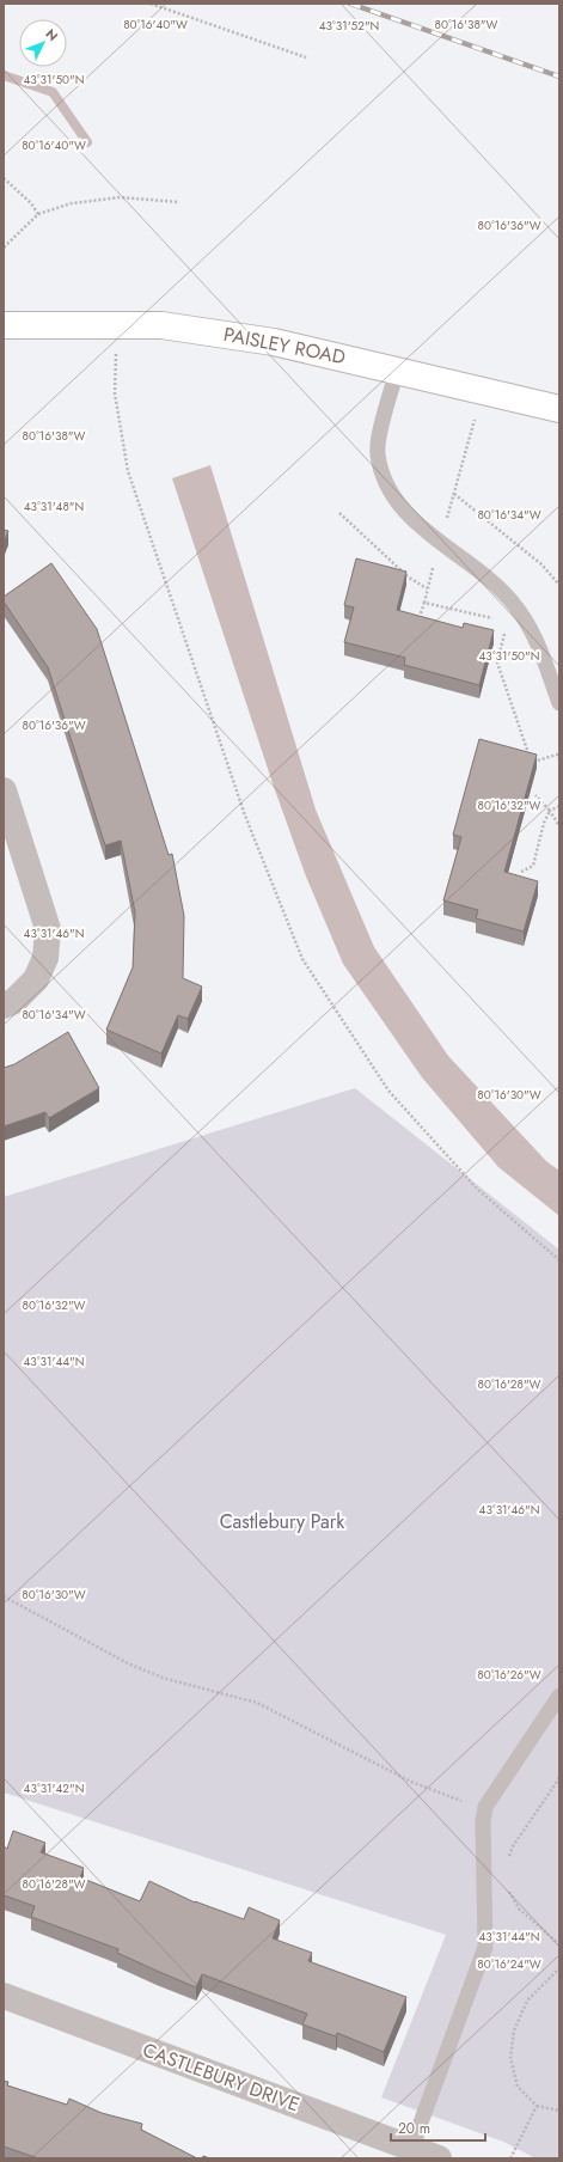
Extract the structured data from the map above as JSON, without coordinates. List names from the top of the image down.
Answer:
{
  "streets": {
    "main road": ["PAISLEY ROAD"],
    "street": ["CASTLEBURY DRIVE"]
  },
  "parks": ["Castlebury Park"],
  "scale_bar": "20 m",
  "north": "top right",
  "coordinates": [
    "80°16'40\"W",
    "80°16'38\"W",
    "43°31'52\"N",
    "43°31'50\"N",
    "80°16'36\"W",
    "43°31'48\"N",
    "80°16'34\"W",
    "80°16'32\"W",
    "43°31'46\"N",
    "80°16'30\"W",
    "43°31'44\"N",
    "80°16'28\"W",
    "80°16'26\"W",
    "43°31'42\"N",
    "80°16'24\"W"
  ]
}
